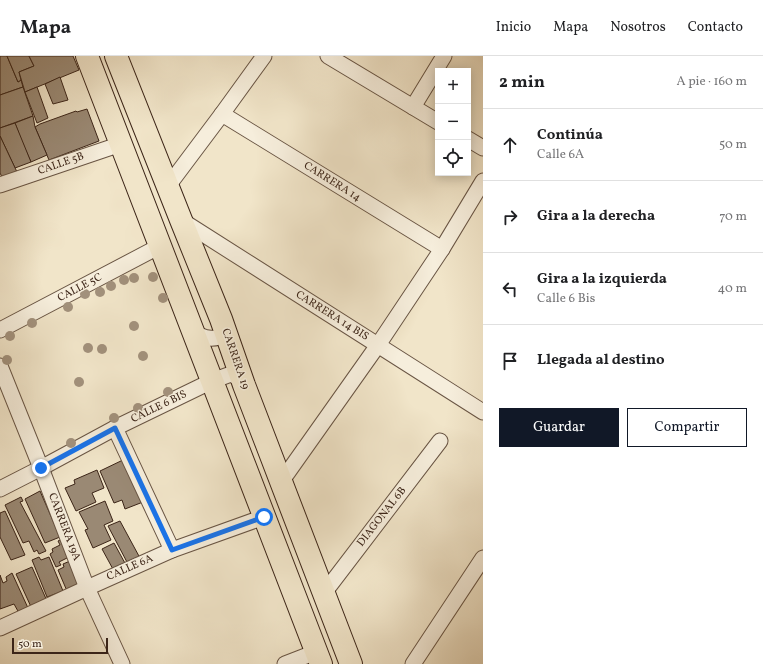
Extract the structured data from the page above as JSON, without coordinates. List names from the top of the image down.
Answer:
{
  "streets": {
    "highway": ["CARRERA 19"],
    "street": [
      "CALLE 5B",
      "CARRERA 14",
      "CALLE 5C",
      "CARRERA 14 BIS",
      "CALLE 6 BIS",
      "DIAGONAL 6B",
      "CARRERA 19A",
      "CALLE 6A"
    ]
  },
  "crossings": [
    ["CARRERA 14 BIS", "CARRERA 19"],
    ["CARRERA 19", "CALLE 6 BIS"],
    ["CARRERA 19", "DIAGONAL 6B"],
    ["CALLE 6 BIS", "CARRERA 19A"],
    ["CARRERA 19A", "CALLE 6A"]
  ],
  "scale_bar": "50 m",
  "page": {
    "header": "Mapa",
    "nav": [
      "Inicio",
      "Mapa",
      "Nosotros",
      "Contacto"
    ],
    "heading": ["2 min", "A pie · 160 m"],
    "map_buttons": ["+", "−"],
    "list": [
      ["Continúa", "Calle 6A", "50 m"],
      ["Gira a la derecha", "70 m"],
      ["Gira a la izquierda", "Calle 6 Bis", "40 m"],
      "Llegada al destino"
    ],
    "buttons": ["Guardar", "Compartir"],
    "scale": "50 m"
  }
}
